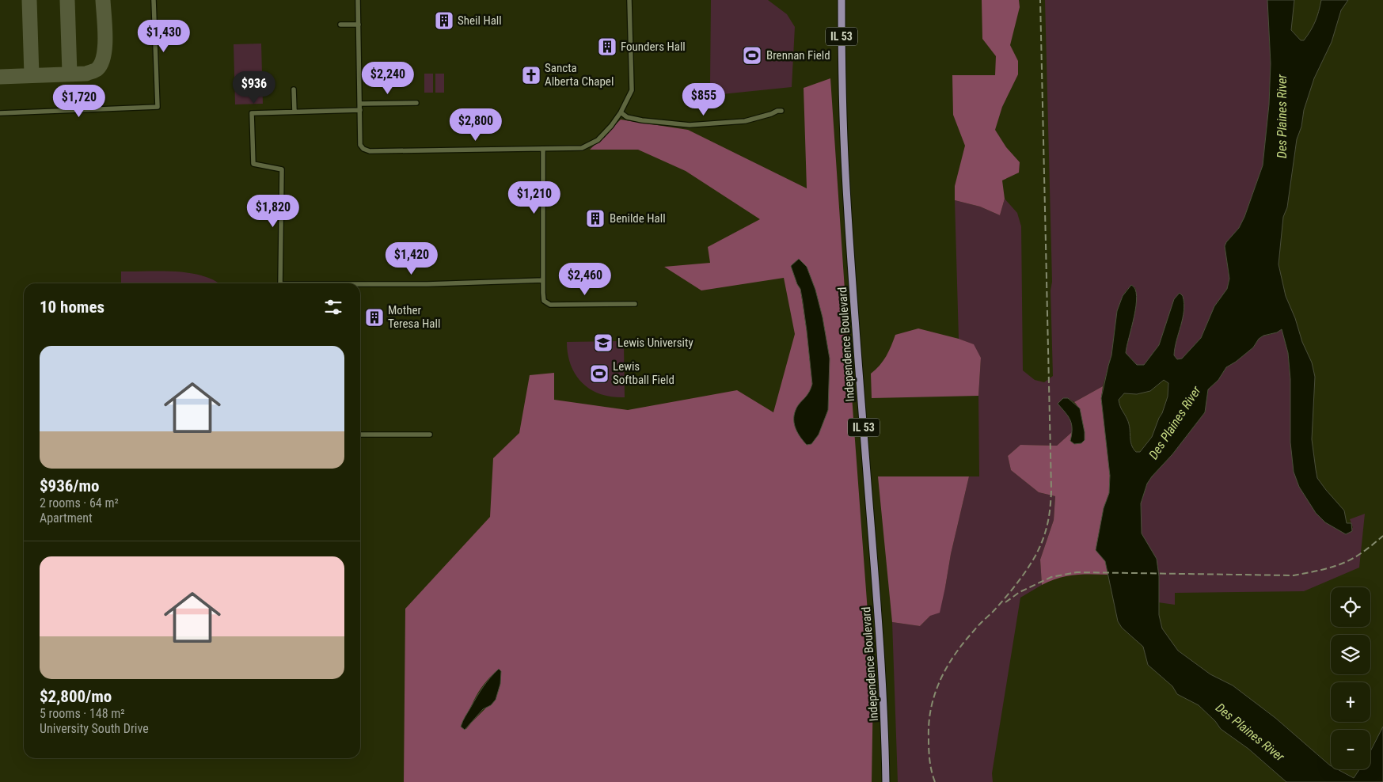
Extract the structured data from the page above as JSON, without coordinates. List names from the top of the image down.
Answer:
{
  "streets": {
    "main road": ["IL 53", "Independence Boulevard"]
  },
  "water": ["Des Plaines River"],
  "places": {
    "building": [
      "Sheil Hall",
      "Founders Hall",
      "Benilde Hall",
      "Mother Teresa Hall"
    ],
    "sports": ["Brennan Field", "Lewis Softball Field"],
    "church": ["Sancta Alberta Chapel"],
    "school or university": ["Lewis University"]
  },
  "page": {
    "price": [
      "$1,430",
      "$2,240",
      "$936",
      "$855",
      "$1,720",
      "$2,800",
      "$1,210",
      "$1,820",
      "$1,420",
      "$2,460"
    ],
    "heading": "10 homes",
    "list": [
      {
        "name": "$936/mo",
        "note": "2 rooms · 64 m² · Apartment"
      },
      {
        "name": "$2,800/mo",
        "note": "5 rooms · 148 m² · University South Drive"
      }
    ],
    "map_buttons": ["+", "−"]
  }
}
